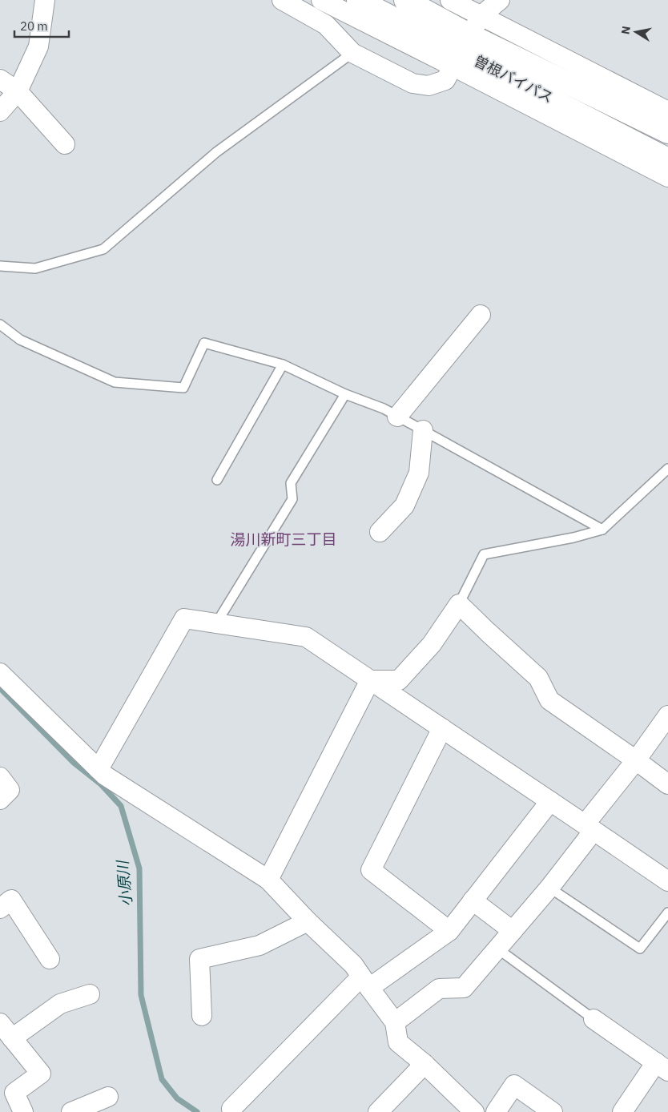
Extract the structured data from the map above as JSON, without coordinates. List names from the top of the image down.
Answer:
{
  "streets": {
    "highway": ["曽根バイパス"]
  },
  "districts": ["湯川新町三丁目"],
  "water": ["小原川"],
  "scale_bar": "20 m",
  "north": "left"
}
